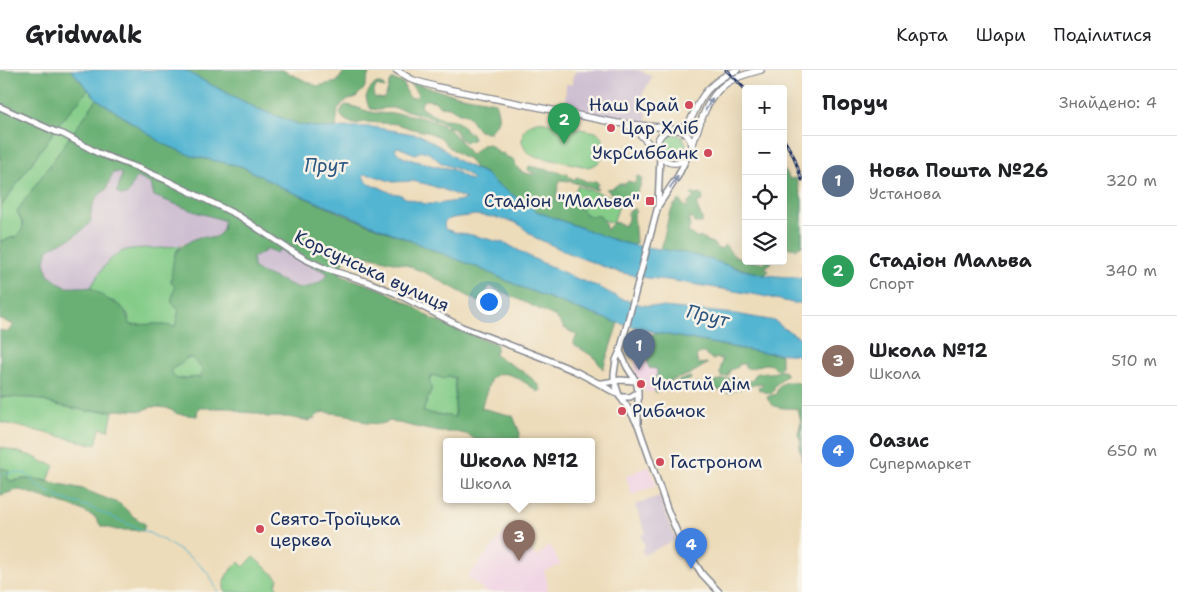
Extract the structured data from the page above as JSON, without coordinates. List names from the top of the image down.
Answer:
{
  "streets": {
    "main road": ["Корсунська вулиця"]
  },
  "water": ["Прут"],
  "places": {
    "other": [
      "Наш Край",
      "Цар Хліб",
      "УкрСиббанк",
      "Чистий дім",
      "Рибачок",
      "Гастроном",
      "Свято-Троїцька церква"
    ],
    "transit": ["Стадіон \"Мальва\""]
  },
  "page": {
    "header": "Gridwalk",
    "nav": ["Карта", "Шари", "Поділитися"],
    "heading": ["Поруч", "Знайдено: 4"],
    "map_buttons": ["+", "−"],
    "pins": [
      "2",
      "1",
      "3",
      "4"
    ],
    "list": [
      {
        "mark": "1",
        "name": "Нова Пошта №26",
        "note": "Установа",
        "value": "320 m"
      },
      {
        "mark": "2",
        "name": "Стадіон Мальва",
        "note": "Спорт",
        "value": "340 m"
      },
      {
        "mark": "3",
        "name": "Школа №12",
        "note": "Школа",
        "value": "510 m"
      },
      {
        "mark": "4",
        "name": "Оазис",
        "note": "Супермаркет",
        "value": "650 m"
      }
    ],
    "popup": ["Школа №12", "Школа"]
  }
}
